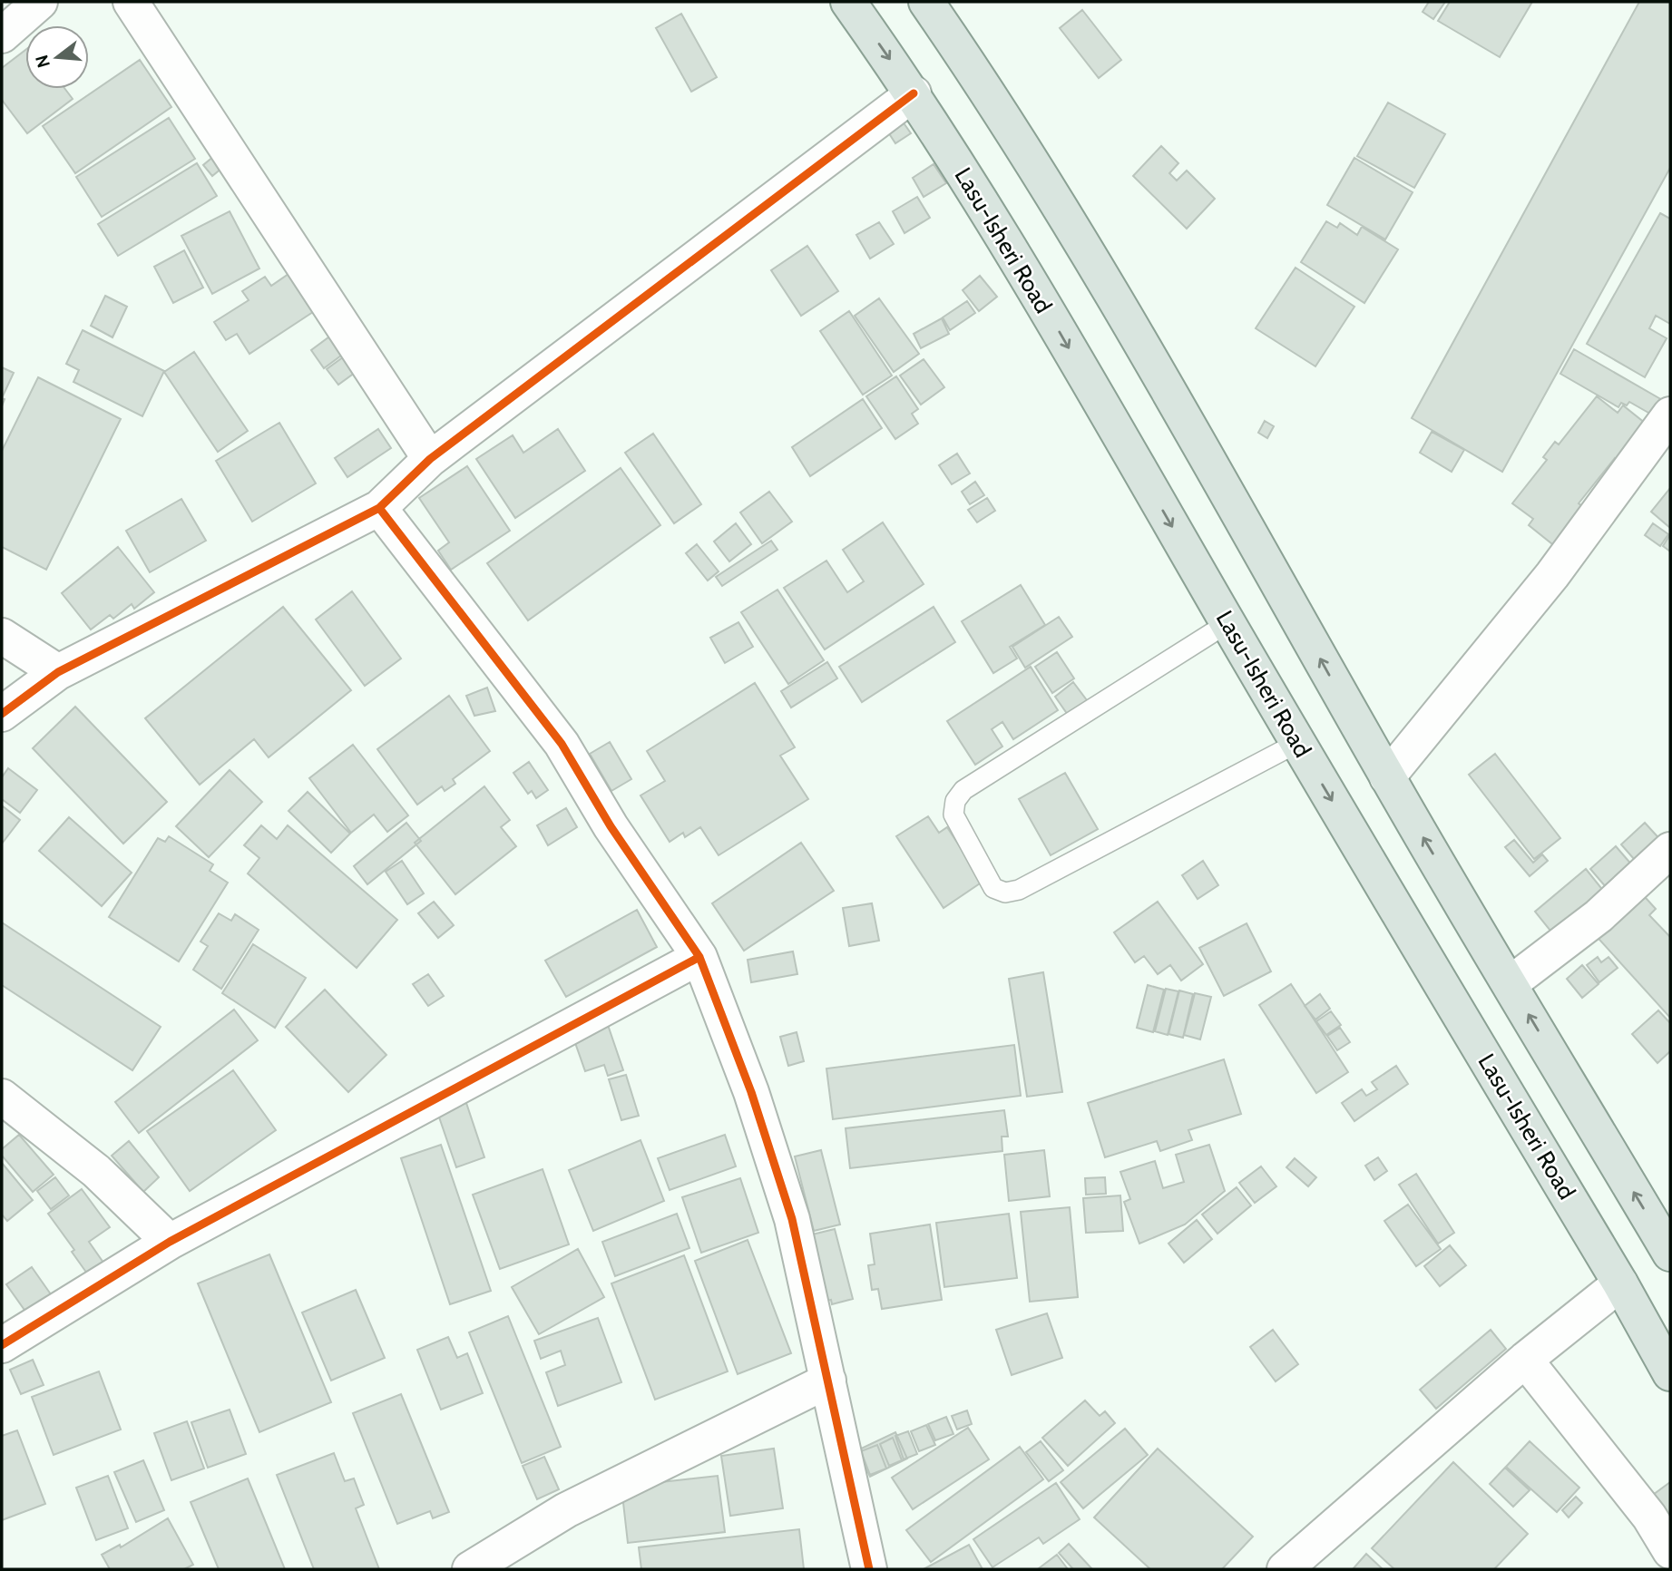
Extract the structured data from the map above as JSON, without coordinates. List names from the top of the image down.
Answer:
{
  "streets": {
    "main road": ["Lasu-Isheri Road"]
  },
  "north": "left"
}
